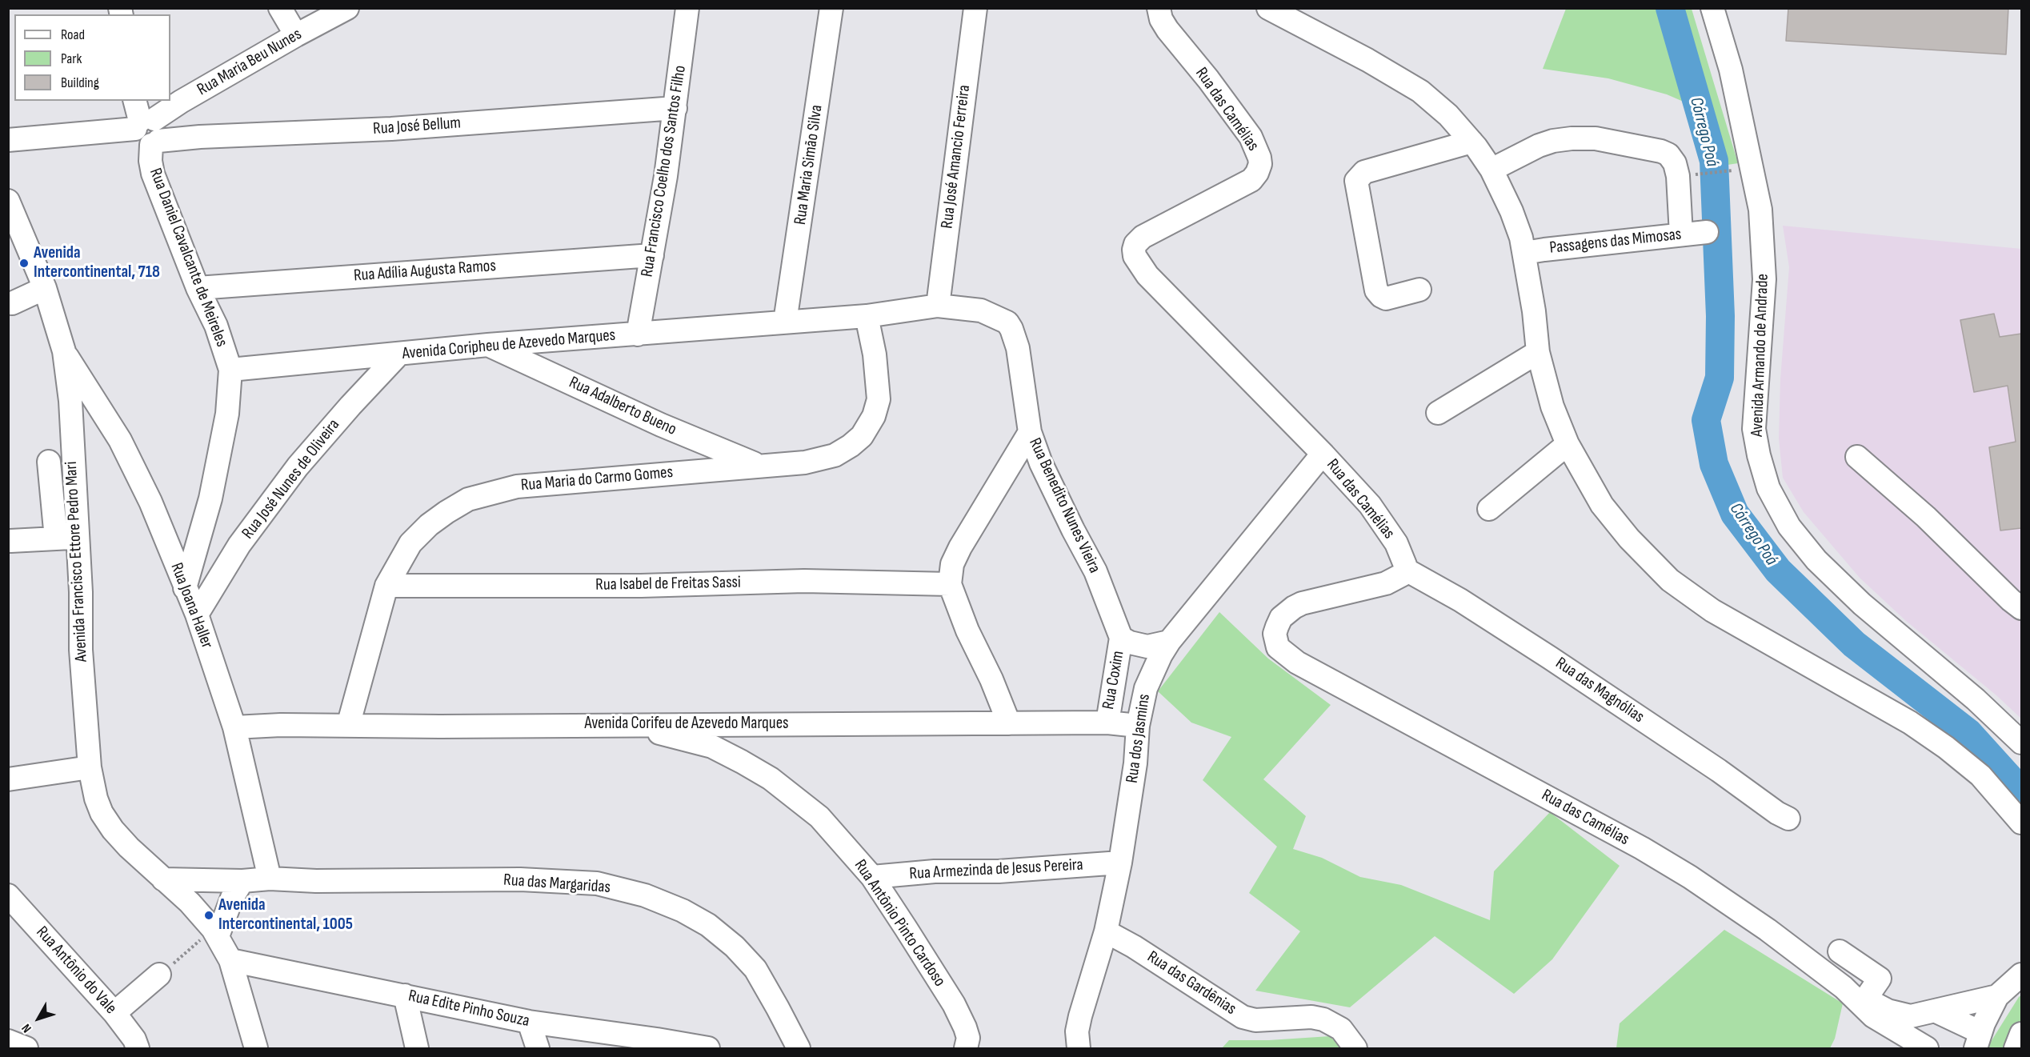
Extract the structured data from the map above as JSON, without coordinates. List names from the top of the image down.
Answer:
{
  "streets": {
    "street": [
      "Rua Maria Beu Nunes",
      "Rua das Camélias",
      "Rua José Bellum",
      "Rua José Amancio Ferreira",
      "Rua Maria Simão Silva",
      "Rua Francisco Coelho dos Santos Filho",
      "Passagens das Mimosas",
      "Rua Daniel Cavalcante de Meireles",
      "Rua Adília Augusta Ramos",
      "Avenida Coripheu de Azevedo Marques",
      "Avenida Armando de Andrade",
      "Rua Adalberto Bueno",
      "Rua José Nunes de Oliveira",
      "Rua Maria do Carmo Gomes",
      "Rua Benedito Nunes Vieira",
      "Avenida Francisco Ettore Pedro Mari",
      "Rua Isabel de Freitas Sassi",
      "Rua Joana Haller",
      "Rua Coxim",
      "Rua das Magnólias",
      "Avenida Corifeu de Azevedo Marques",
      "Rua dos Jasmins",
      "Rua Armezinda de Jesus Pereira",
      "Rua das Margaridas",
      "Rua Antônio Pinto Cardoso",
      "Rua Antônio do Vale",
      "Rua das Gardênias",
      "Rua Edite Pinho Souza"
    ]
  },
  "crossings": [
    ["Rua Maria Beu Nunes", "Rua José Bellum"],
    ["Rua Maria Beu Nunes", "Rua Daniel Cavalcante de Meireles"],
    ["Rua das Camélias", "Rua das Magnólias"],
    ["Rua das Camélias", "Rua dos Jasmins"],
    ["Rua José Bellum", "Rua Francisco Coelho dos Santos Filho"],
    ["Rua José Bellum", "Rua Daniel Cavalcante de Meireles"],
    ["Rua José Amancio Ferreira", "Avenida Coripheu de Azevedo Marques"],
    ["Rua Maria Simão Silva", "Avenida Coripheu de Azevedo Marques"],
    ["Rua Francisco Coelho dos Santos Filho", "Rua Adília Augusta Ramos"],
    ["Rua Francisco Coelho dos Santos Filho", "Avenida Coripheu de Azevedo Marques"],
    ["Rua Daniel Cavalcante de Meireles", "Rua Adília Augusta Ramos"],
    ["Rua Daniel Cavalcante de Meireles", "Avenida Coripheu de Azevedo Marques"],
    ["Avenida Coripheu de Azevedo Marques", "Rua Adalberto Bueno"],
    ["Avenida Coripheu de Azevedo Marques", "Rua José Nunes de Oliveira"],
    ["Avenida Coripheu de Azevedo Marques", "Rua Maria do Carmo Gomes"],
    ["Avenida Coripheu de Azevedo Marques", "Rua Benedito Nunes Vieira"],
    ["Rua Adalberto Bueno", "Rua Maria do Carmo Gomes"],
    ["Rua José Nunes de Oliveira", "Rua Joana Haller"],
    ["Rua Maria do Carmo Gomes", "Rua Isabel de Freitas Sassi"],
    ["Rua Maria do Carmo Gomes", "Avenida Corifeu de Azevedo Marques"],
    ["Rua Benedito Nunes Vieira", "Rua Coxim"],
    ["Avenida Francisco Ettore Pedro Mari", "Rua Joana Haller"],
    ["Avenida Francisco Ettore Pedro Mari", "Rua das Margaridas"],
    ["Avenida Francisco Ettore Pedro Mari", "Rua Edite Pinho Souza"],
    ["Rua Joana Haller", "Avenida Corifeu de Azevedo Marques"],
    ["Rua Joana Haller", "Rua das Margaridas"],
    ["Rua Coxim", "Avenida Corifeu de Azevedo Marques"],
    ["Avenida Corifeu de Azevedo Marques", "Rua dos Jasmins"],
    ["Avenida Corifeu de Azevedo Marques", "Rua Antônio Pinto Cardoso"],
    ["Rua dos Jasmins", "Rua Armezinda de Jesus Pereira"],
    ["Rua dos Jasmins", "Rua das Gardênias"],
    ["Rua Armezinda de Jesus Pereira", "Rua Antônio Pinto Cardoso"]
  ],
  "water": ["Córrego Poá"],
  "places": ["Avenida Intercontinental, 718", "Avenida Intercontinental, 1005"],
  "legend": ["Road", "Park", "Building"],
  "north": "bottom left"
}
